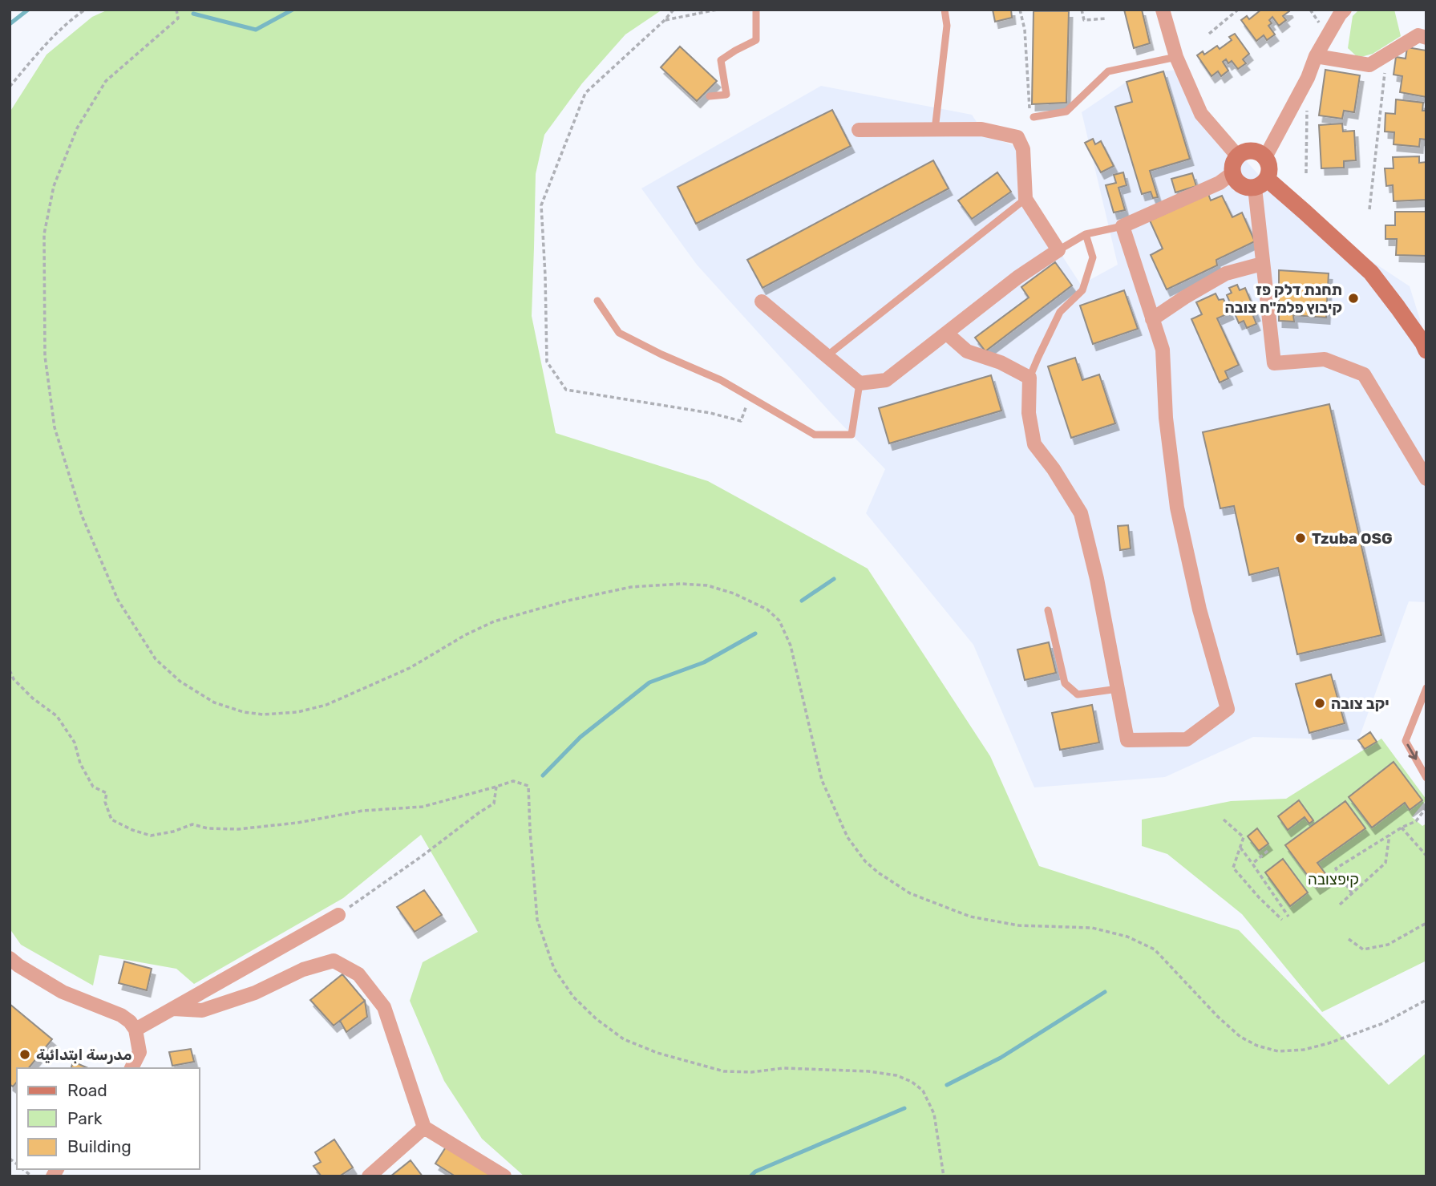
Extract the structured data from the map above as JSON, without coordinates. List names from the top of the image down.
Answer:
{
  "parks": ["קיפצובה"],
  "places": [
    "תחנת דלק פז קיבוץ פלמ\"ח צובה",
    "Tzuba OSG",
    "יקב צובה",
    "مدرسة ابتدائية"
  ],
  "legend": ["Road", "Park", "Building"]
}
